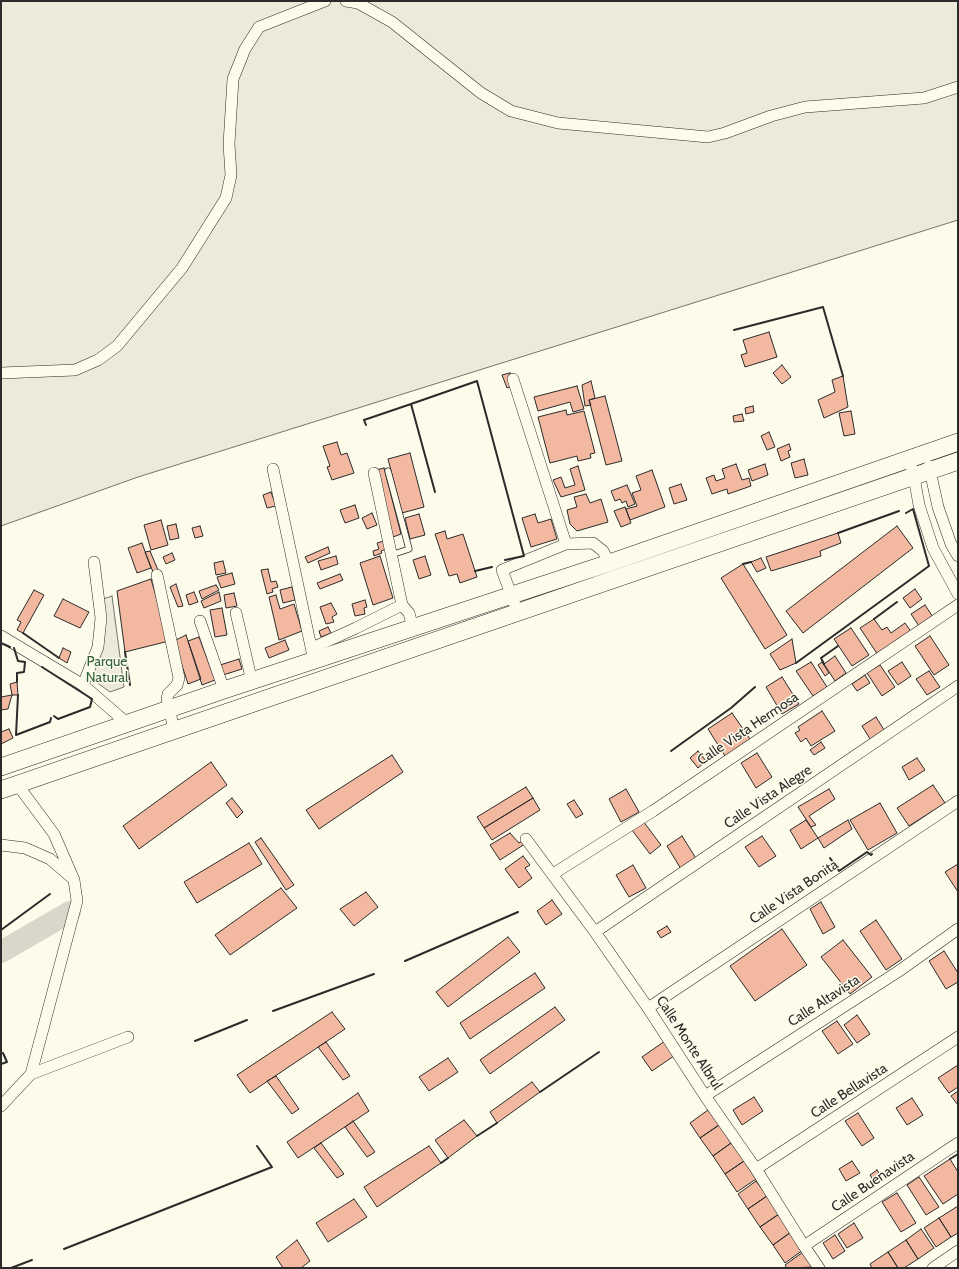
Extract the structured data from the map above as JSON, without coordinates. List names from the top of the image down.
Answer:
{
  "streets": {
    "street": [
      "Calle Vista Hermosa",
      "Calle Vista Alegre",
      "Calle Vista Bonita",
      "Calle Altavista",
      "Calle Monte Albrul",
      "Calle Bellavista",
      "Calle Buenavista"
    ]
  },
  "crossings": [
    ["Calle Vista Hermosa", "Calle Monte Albrul"],
    ["Calle Vista Alegre", "Calle Monte Albrul"],
    ["Calle Vista Bonita", "Calle Monte Albrul"],
    ["Calle Altavista", "Calle Monte Albrul"],
    ["Calle Monte Albrul", "Calle Bellavista"],
    ["Calle Monte Albrul", "Calle Buenavista"]
  ],
  "parks": ["Parque Natural"]
}
